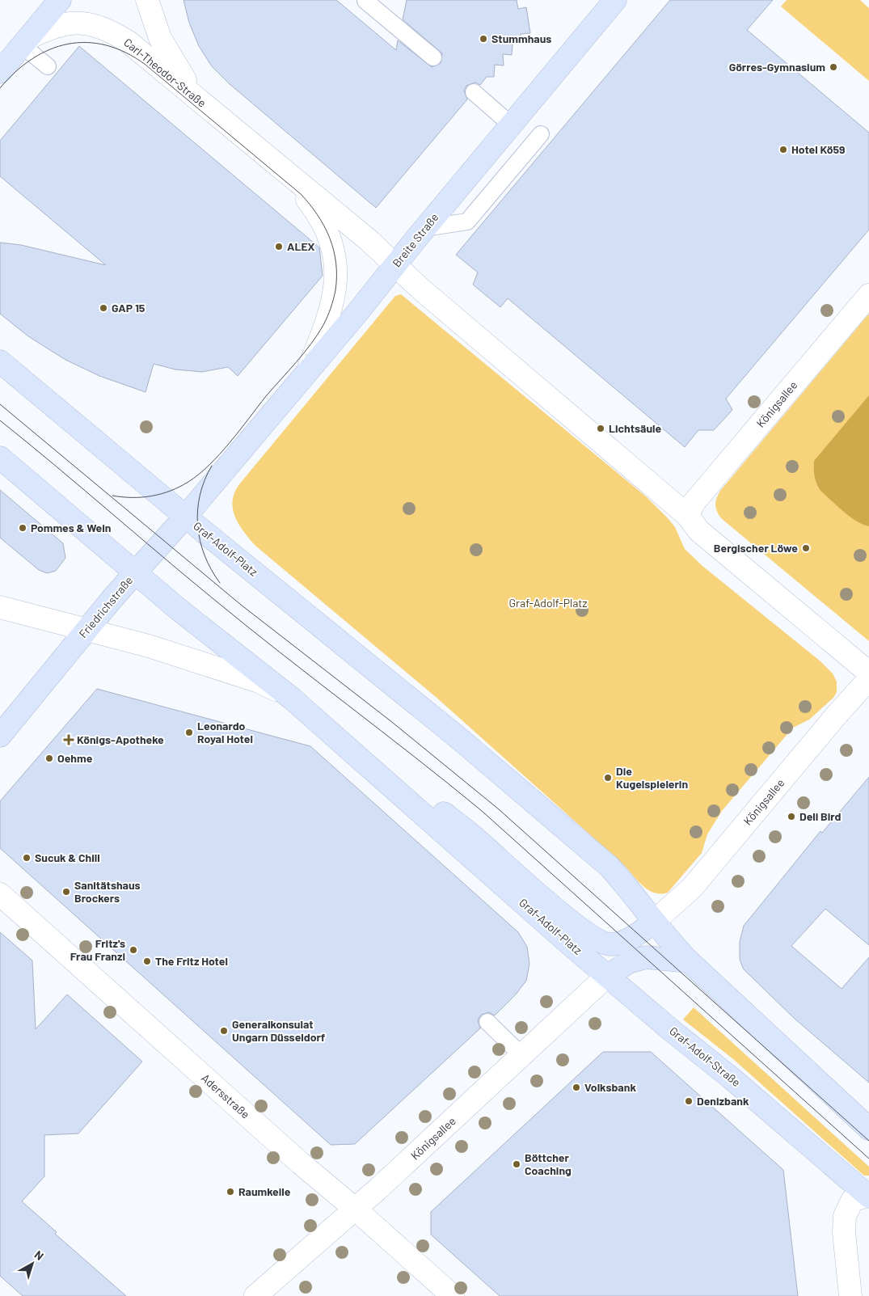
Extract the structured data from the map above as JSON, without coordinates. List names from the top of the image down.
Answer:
{
  "streets": {
    "main road": [
      "Breite Straße",
      "Graf-Adolf-Platz",
      "Friedrichstraße",
      "Graf-Adolf-Straße"
    ],
    "street": ["Carl-Theodor-Straße", "Königsallee", "Adersstraße"]
  },
  "crossings": [
    ["Carl-Theodor-Straße", "Breite Straße"],
    ["Breite Straße", "Friedrichstraße"],
    ["Königsallee", "Graf-Adolf-Platz"],
    ["Königsallee", "Graf-Adolf-Straße"],
    ["Königsallee", "Adersstraße"],
    ["Graf-Adolf-Platz", "Friedrichstraße"],
    ["Graf-Adolf-Platz", "Graf-Adolf-Straße"]
  ],
  "parks": ["Graf-Adolf-Platz"],
  "places": {
    "other": [
      "Stummhaus",
      "Görres-Gymnasium",
      "Hotel Kö59",
      "ALEX",
      "GAP 15",
      "Lichtsäule",
      "Pommes & Wein",
      "Bergischer Löwe",
      "Leonardo Royal Hotel",
      "Oehme",
      "Die Kugelspielerin",
      "Deli Bird",
      "Sucuk & Chill",
      "Sanitätshaus Brockers",
      "Fritz's Frau Franzi",
      "The Fritz Hotel",
      "Generalkonsulat Ungarn Düsseldorf",
      "Volksbank",
      "Denizbank",
      "Böttcher Coaching",
      "Raumkeile"
    ],
    "health": ["Königs-Apotheke"]
  },
  "north": "top right"
}
